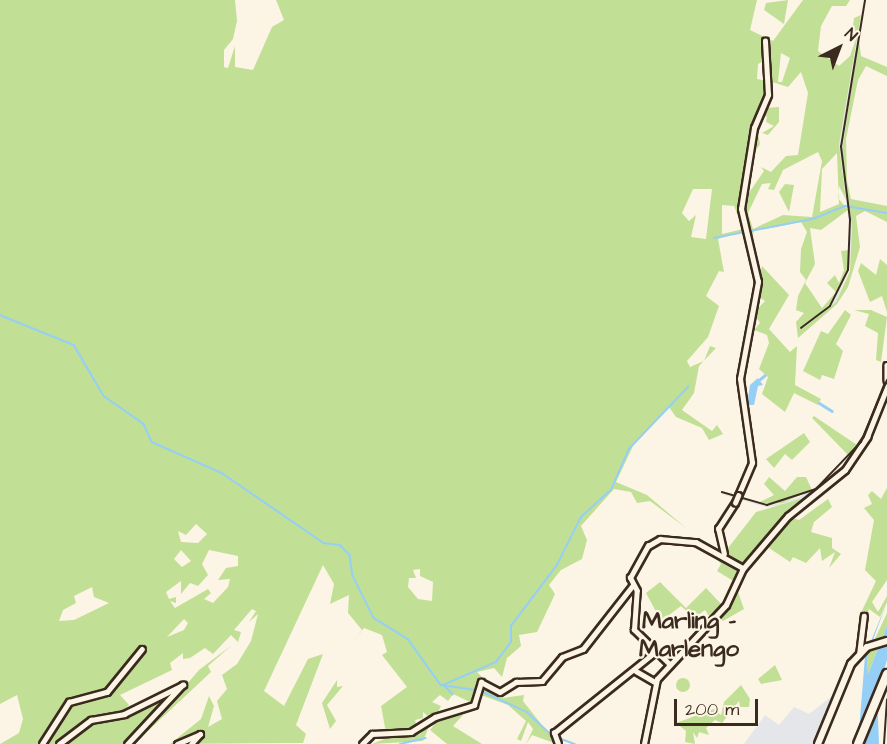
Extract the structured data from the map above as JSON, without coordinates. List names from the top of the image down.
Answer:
{
  "districts": ["Marling - Marlengo"],
  "scale_bar": "200 m",
  "north": "top right"
}
